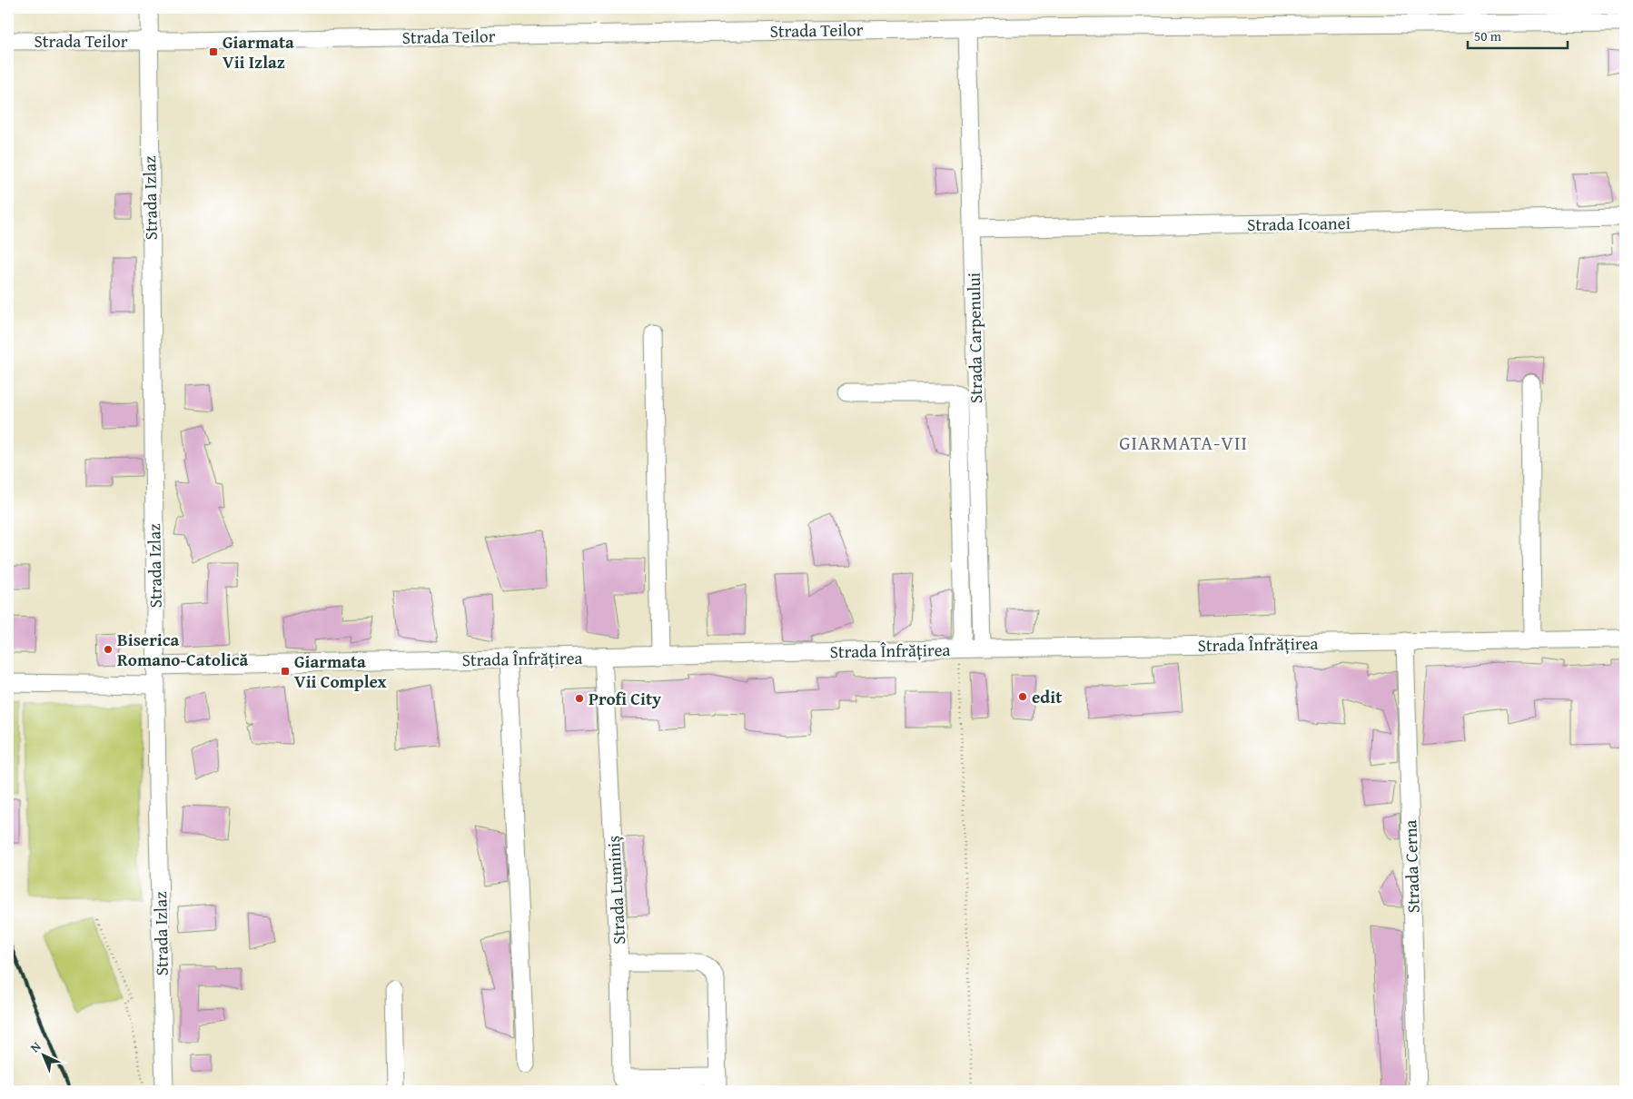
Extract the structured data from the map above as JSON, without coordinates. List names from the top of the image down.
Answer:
{
  "streets": {
    "street": [
      "Strada Teilor",
      "Strada Izlaz",
      "Strada Icoanei",
      "Strada Carpenului",
      "Strada Înfrățirea",
      "Strada Cerna",
      "Strada Luminiș"
    ]
  },
  "crossings": [
    ["Strada Teilor", "Strada Izlaz"],
    ["Strada Teilor", "Strada Carpenului"],
    ["Strada Izlaz", "Strada Înfrățirea"],
    ["Strada Icoanei", "Strada Carpenului"],
    ["Strada Carpenului", "Strada Înfrățirea"],
    ["Strada Înfrățirea", "Strada Cerna"],
    ["Strada Înfrățirea", "Strada Luminiș"]
  ],
  "districts": ["GIARMATA-VII"],
  "places": {
    "transit": ["Giarmata Vii Izlaz", "Giarmata Vii Complex"],
    "other": ["Biserica Romano-Catolică", "edit", "Profi City"]
  },
  "scale_bar": "50 m",
  "north": "top left"
}
